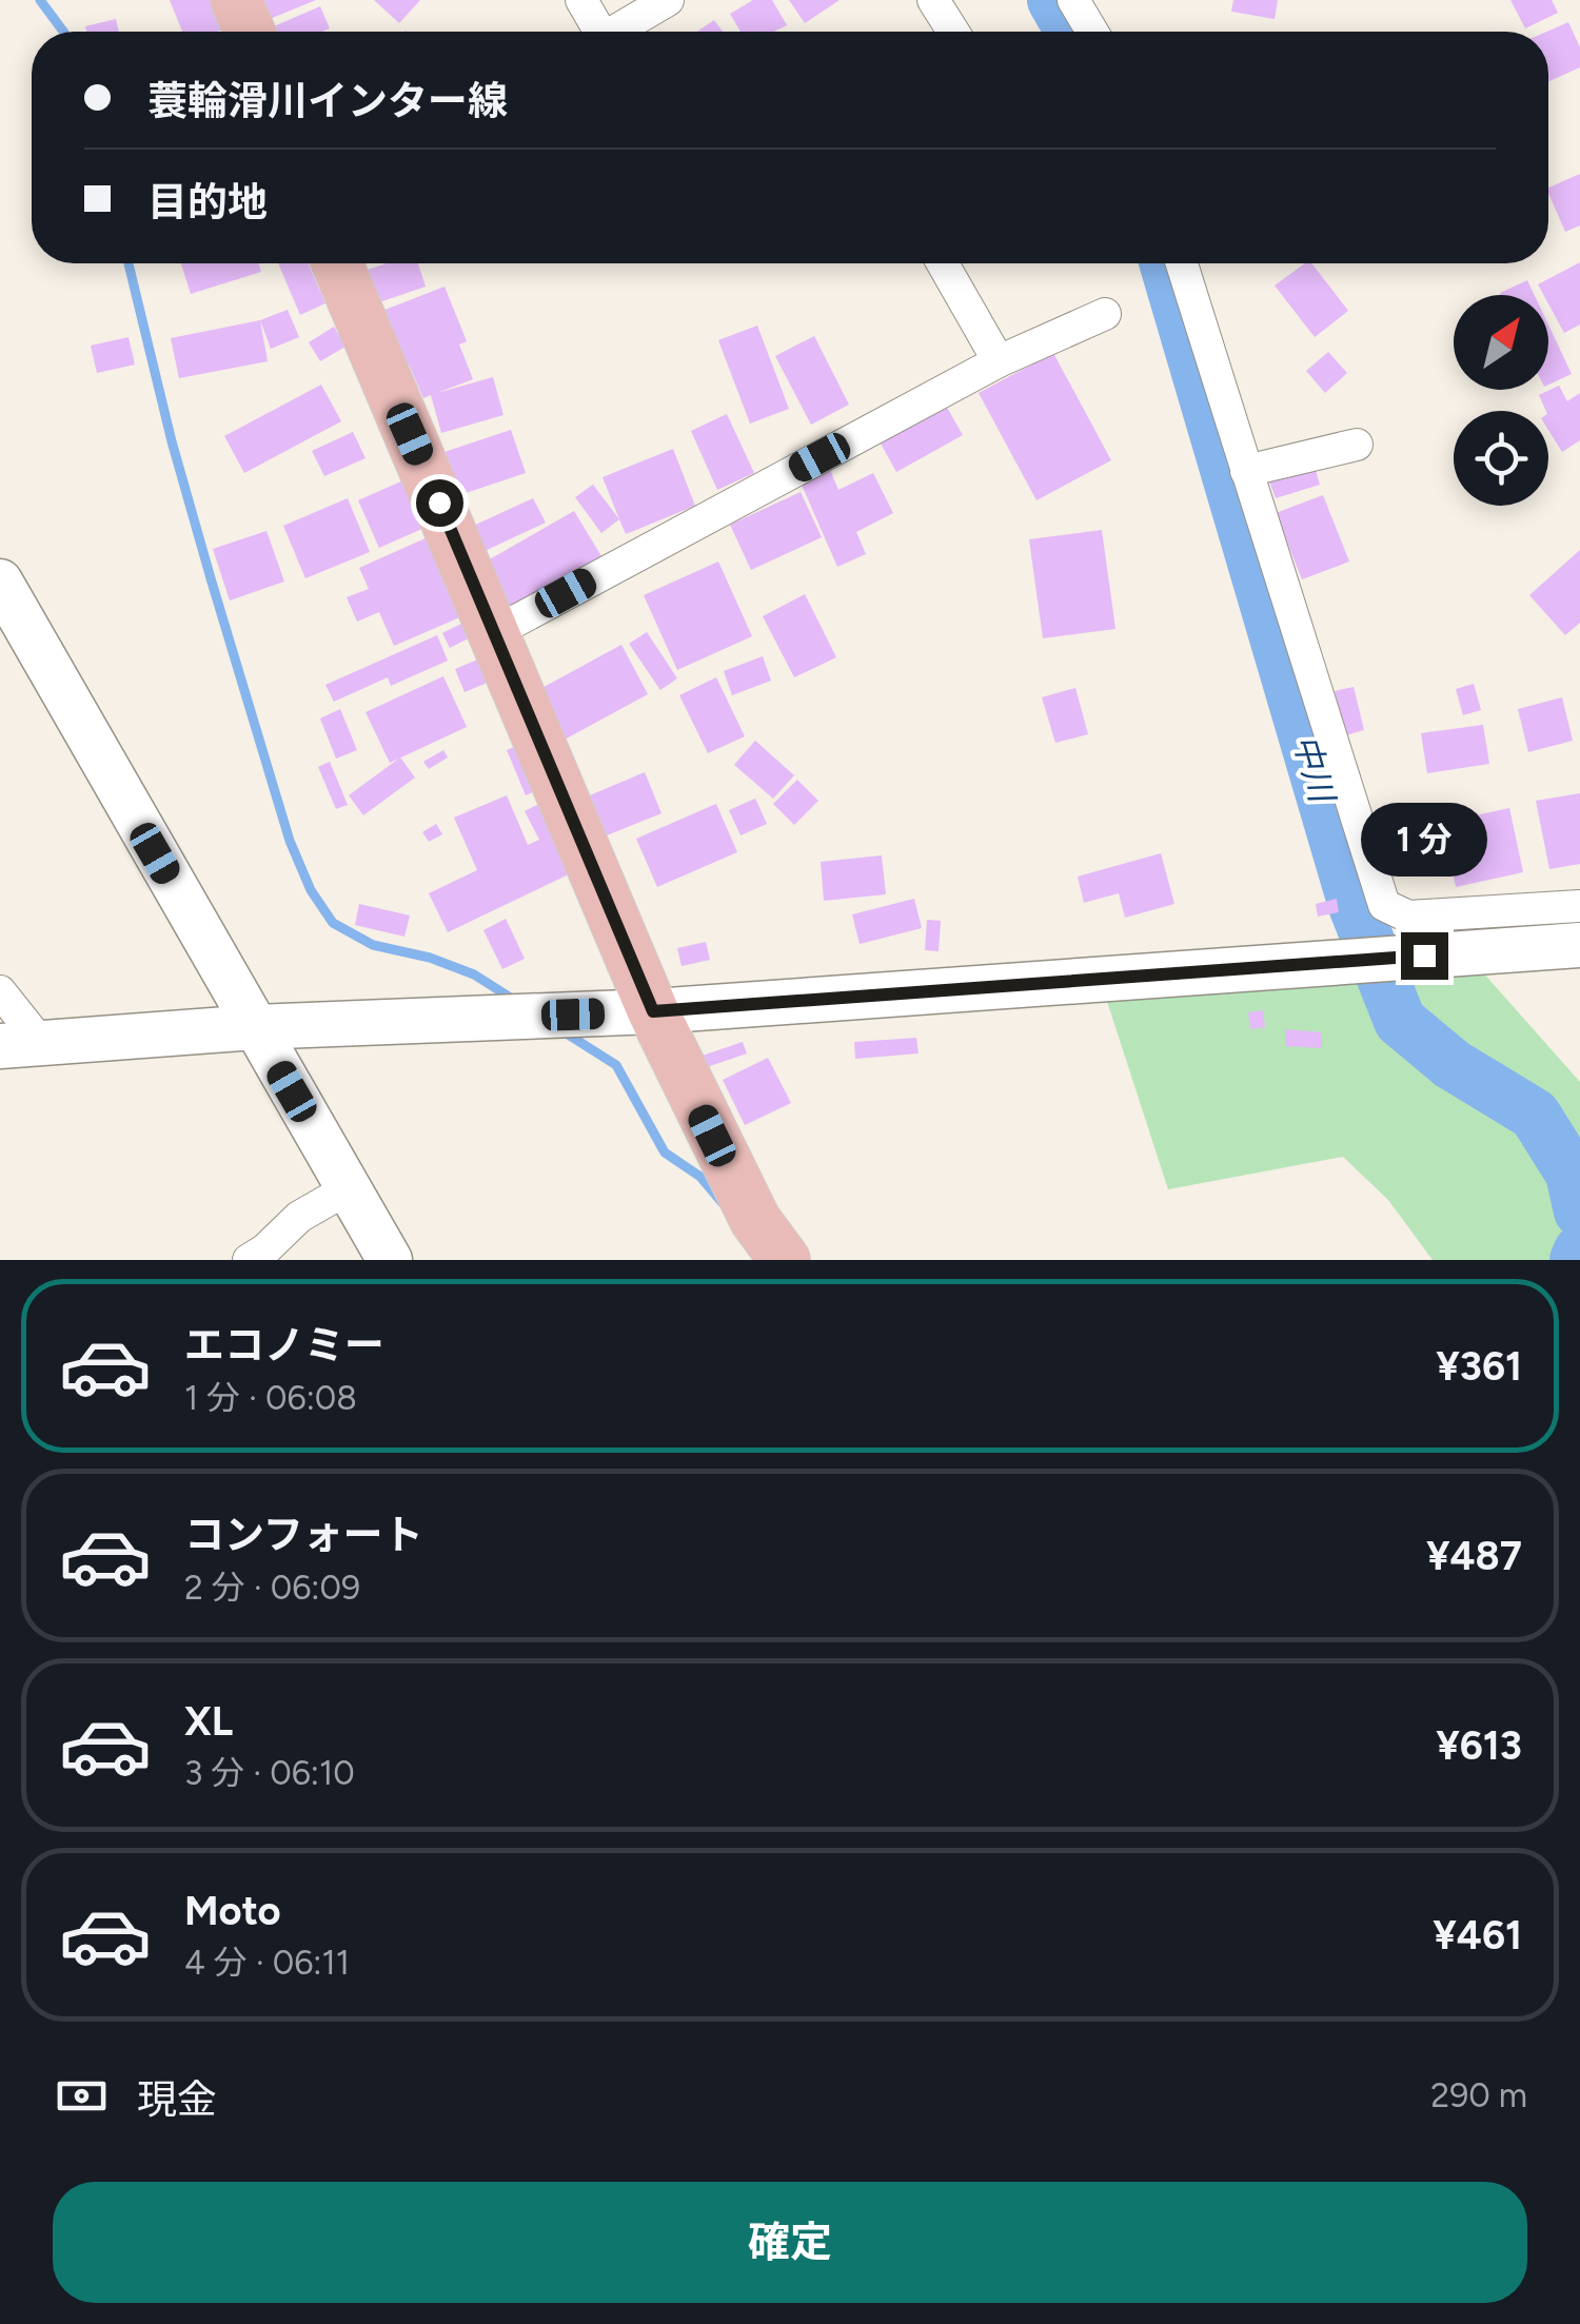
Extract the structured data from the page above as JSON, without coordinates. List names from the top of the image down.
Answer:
{
  "water": ["中川"],
  "north": "top right",
  "page": {
    "banner": ["蓑輪滑川インター線", "目的地"],
    "bubble": "1 分",
    "list": [
      {
        "name": "エコノミー",
        "note": "1 分 · 06:08",
        "value": "¥361"
      },
      {
        "name": "コンフォート",
        "note": "2 分 · 06:09",
        "value": "¥487"
      },
      {
        "name": "XL",
        "note": "3 分 · 06:10",
        "value": "¥613"
      },
      {
        "name": "Moto",
        "note": "4 分 · 06:11",
        "value": "¥461"
      }
    ],
    "pay": ["現金", "290 m"],
    "buttons": "確定"
  }
}
